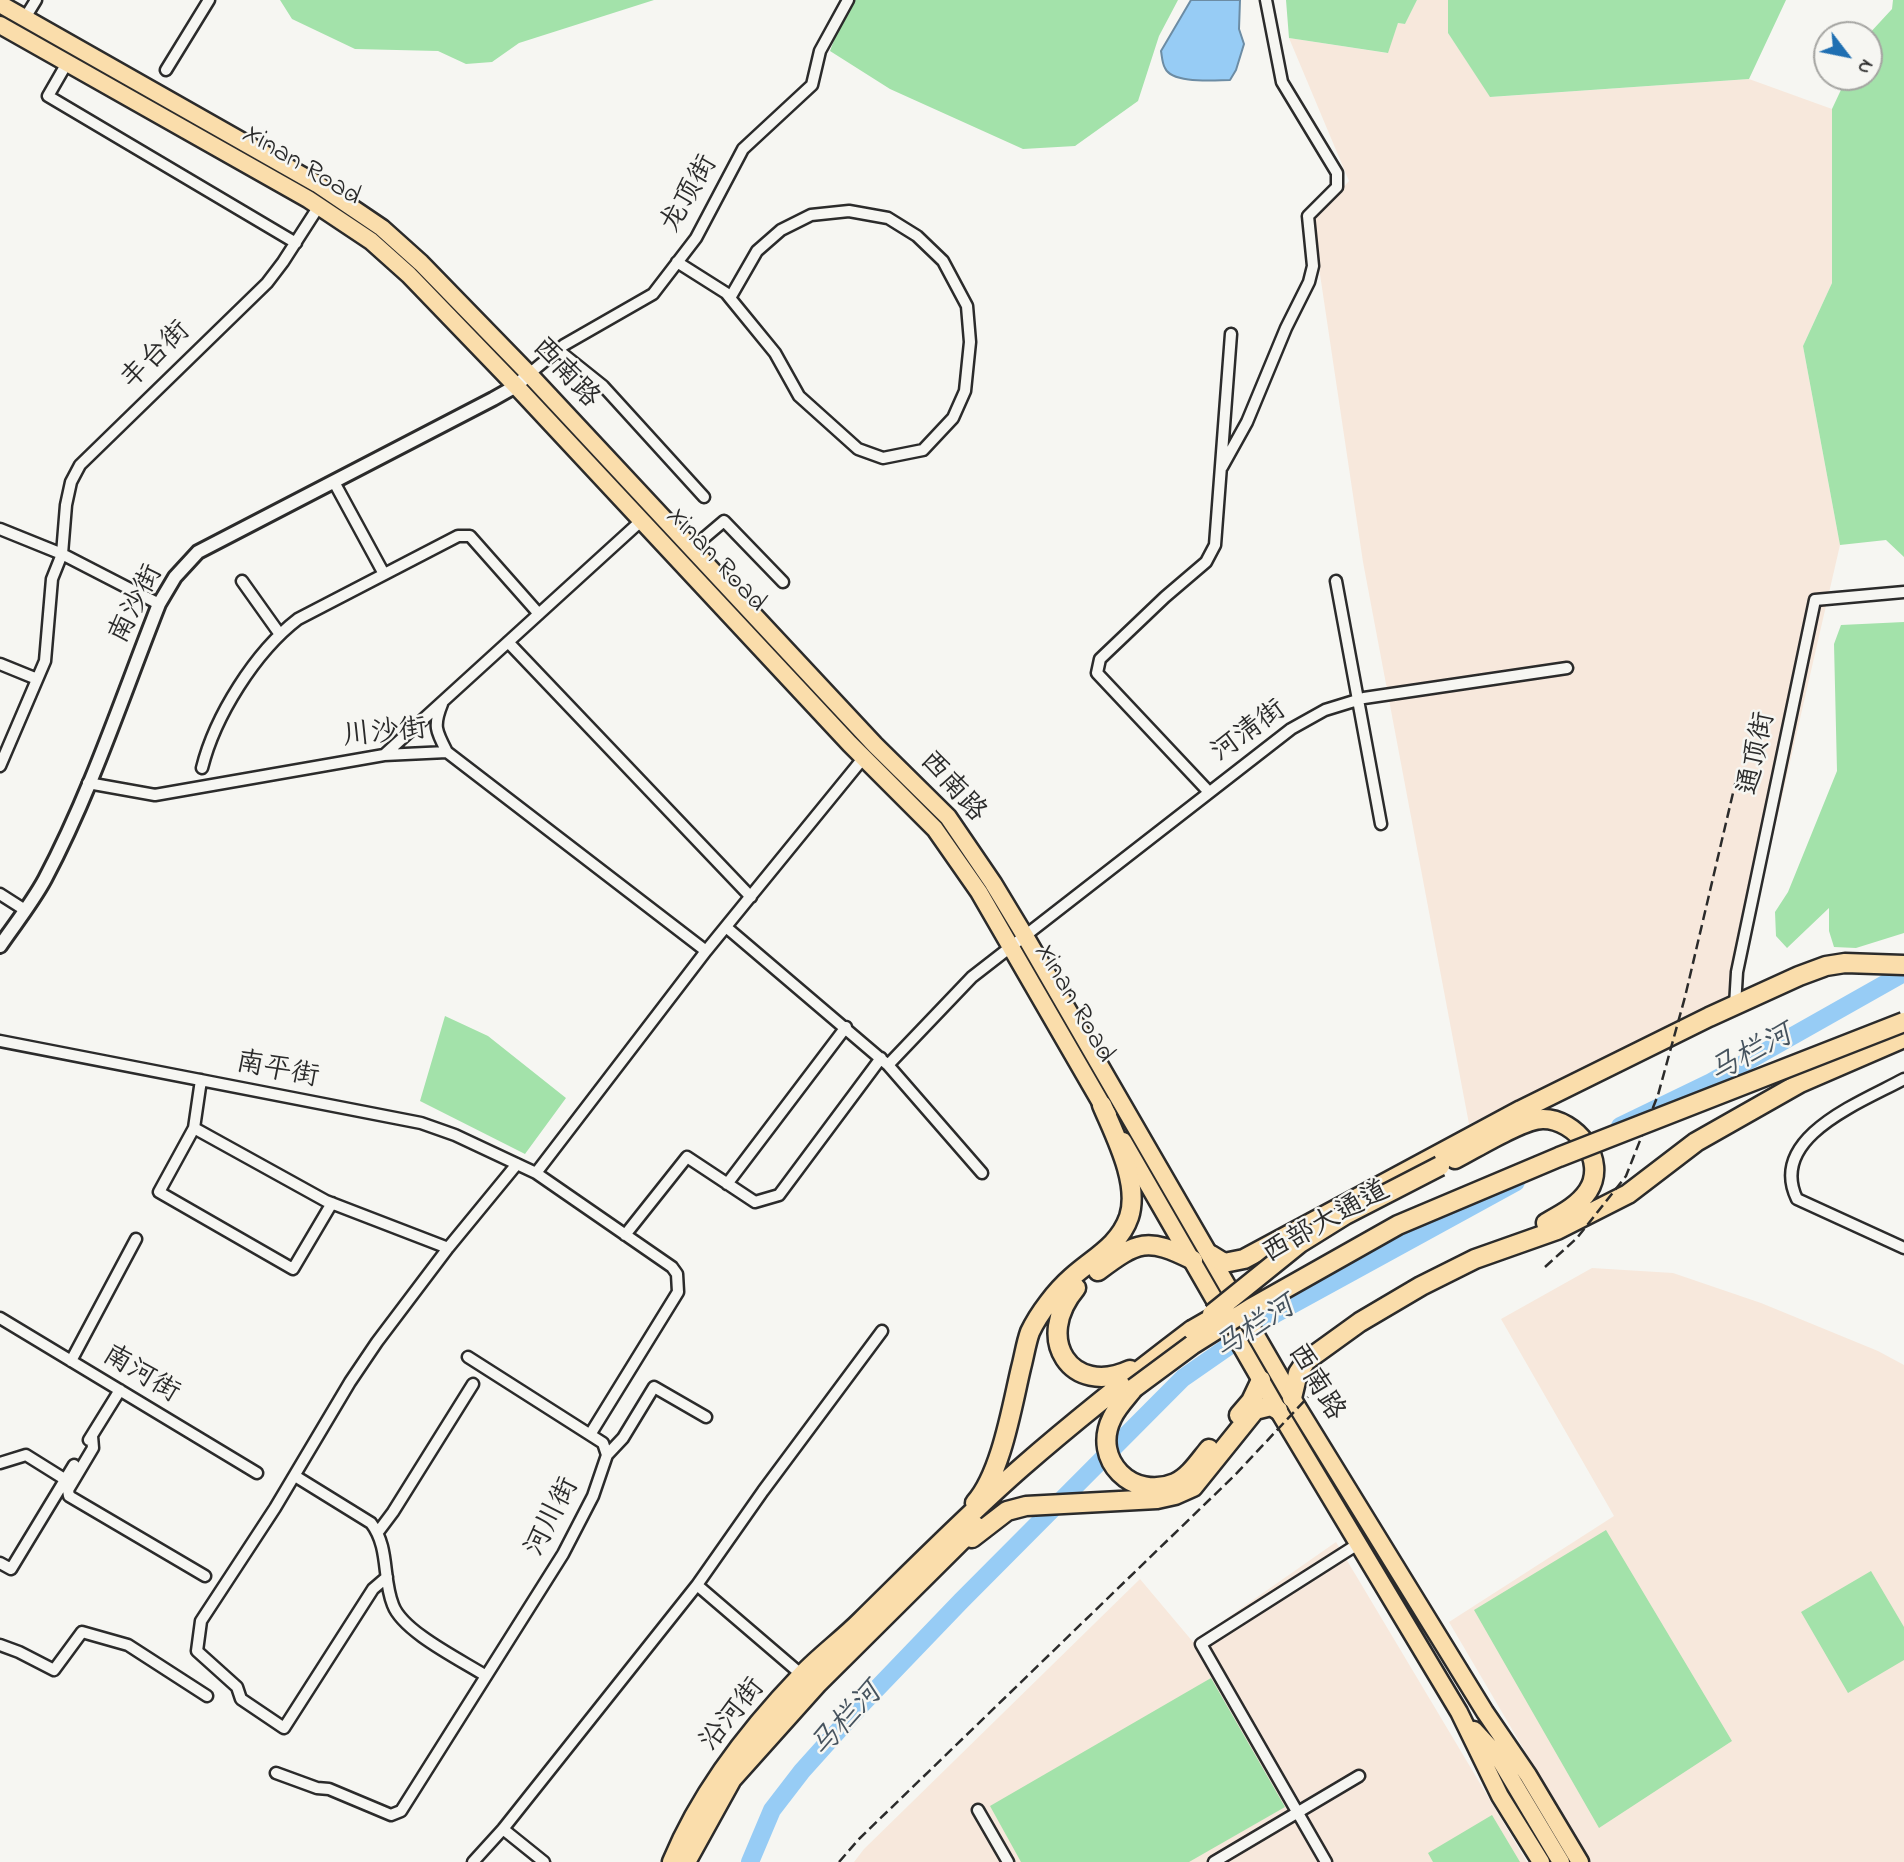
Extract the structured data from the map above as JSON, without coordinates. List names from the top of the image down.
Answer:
{
  "streets": {
    "highway": ["西部大通道", "沿河街"],
    "main road": ["Xinan Road", "西南路"],
    "street": [
      "龙顶街",
      "丰台街",
      "南沙街",
      "河清街",
      "川沙街",
      "通顶街",
      "南平街",
      "南河街",
      "河川街"
    ]
  },
  "crossings": [
    ["Xinan Road", "丰台街"],
    ["Xinan Road", "西南路"],
    ["Xinan Road", "南沙街"],
    ["Xinan Road", "河清街"],
    ["龙顶街", "西南路"],
    ["龙顶街", "南沙街"],
    ["西南路", "南沙街"],
    ["西南路", "河清街"],
    ["南沙街", "川沙街"],
    ["西部大通道", "沿河街"]
  ],
  "water": ["马栏河"],
  "north": "bottom right"
}
